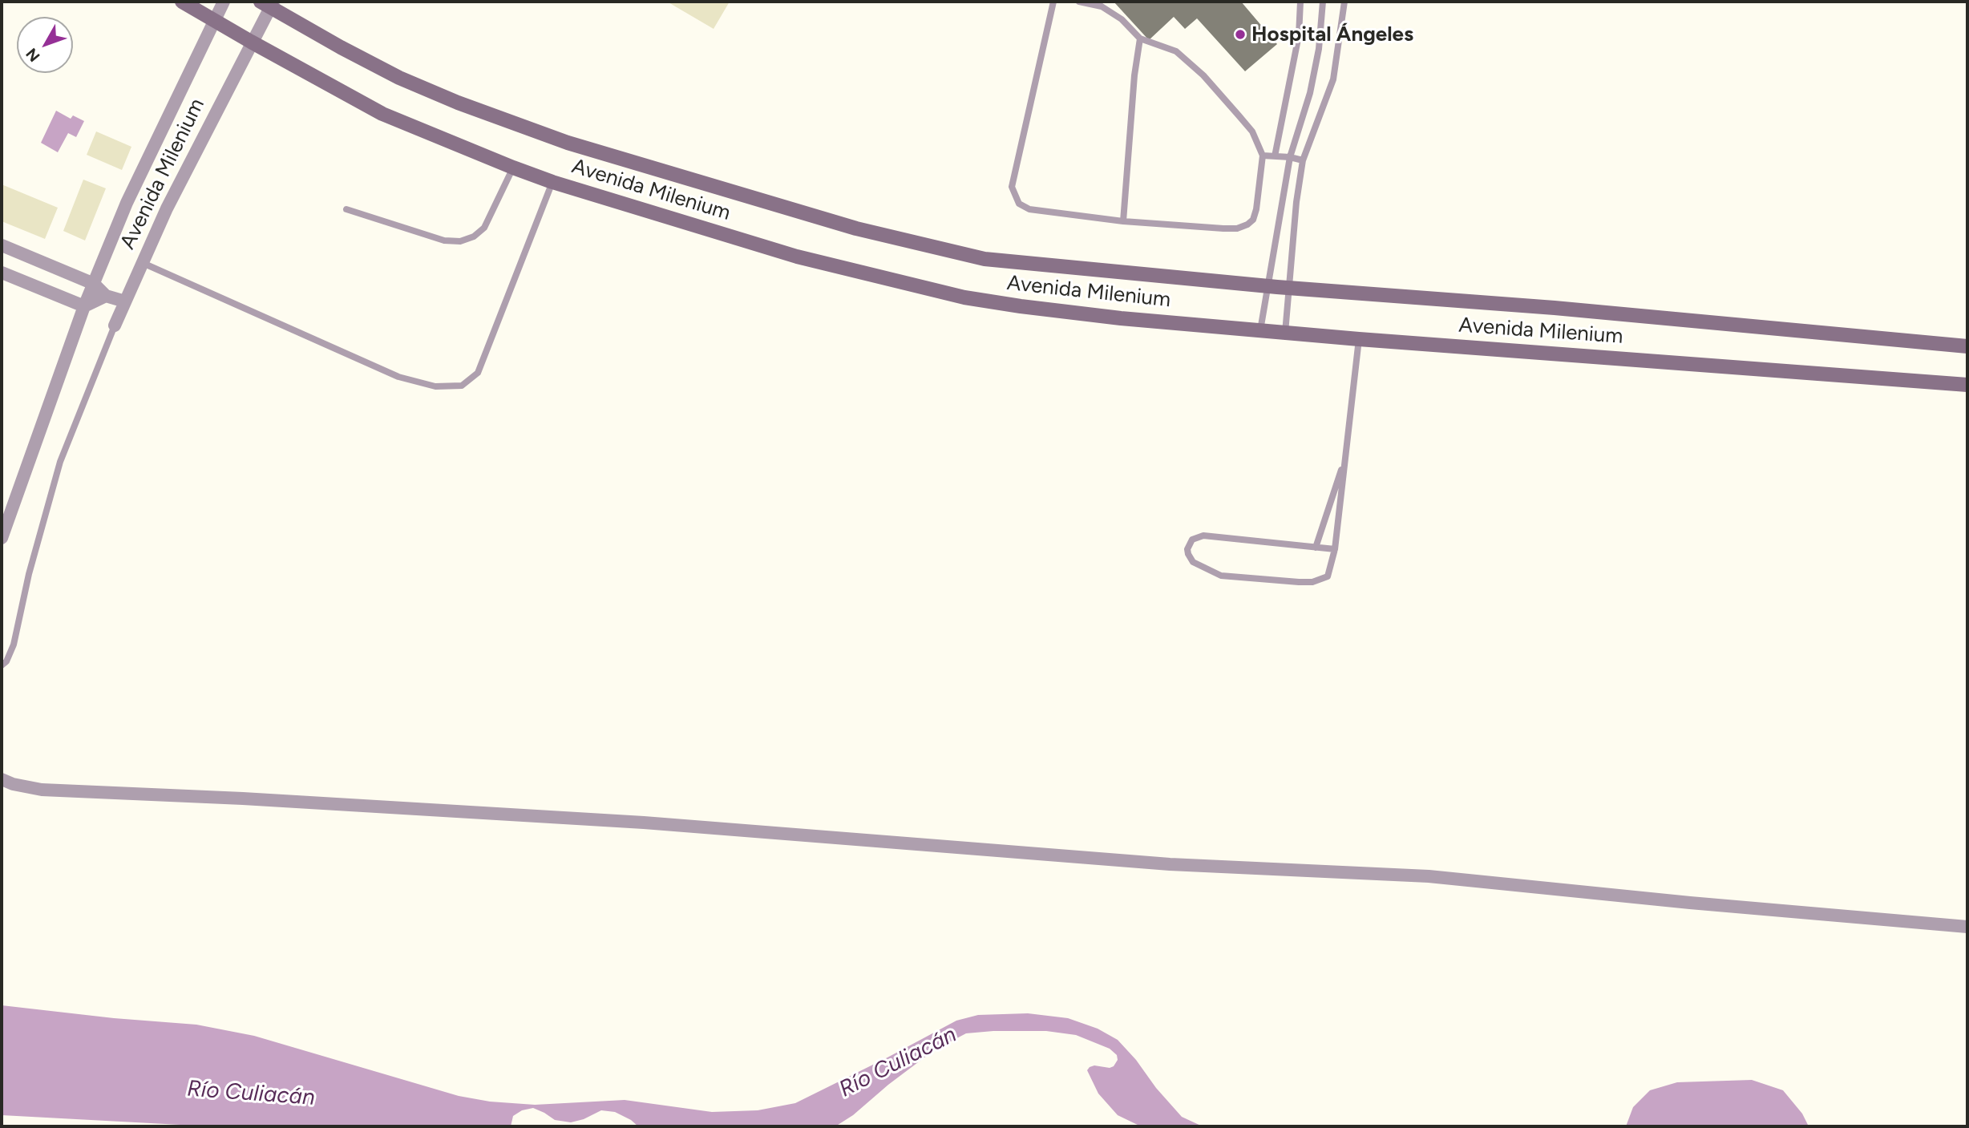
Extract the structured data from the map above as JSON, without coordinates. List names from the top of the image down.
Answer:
{
  "streets": {
    "street": ["Avenida Milenium"]
  },
  "water": ["Río Culiacán"],
  "places": ["Hospital Ángeles"],
  "north": "bottom left"
}
